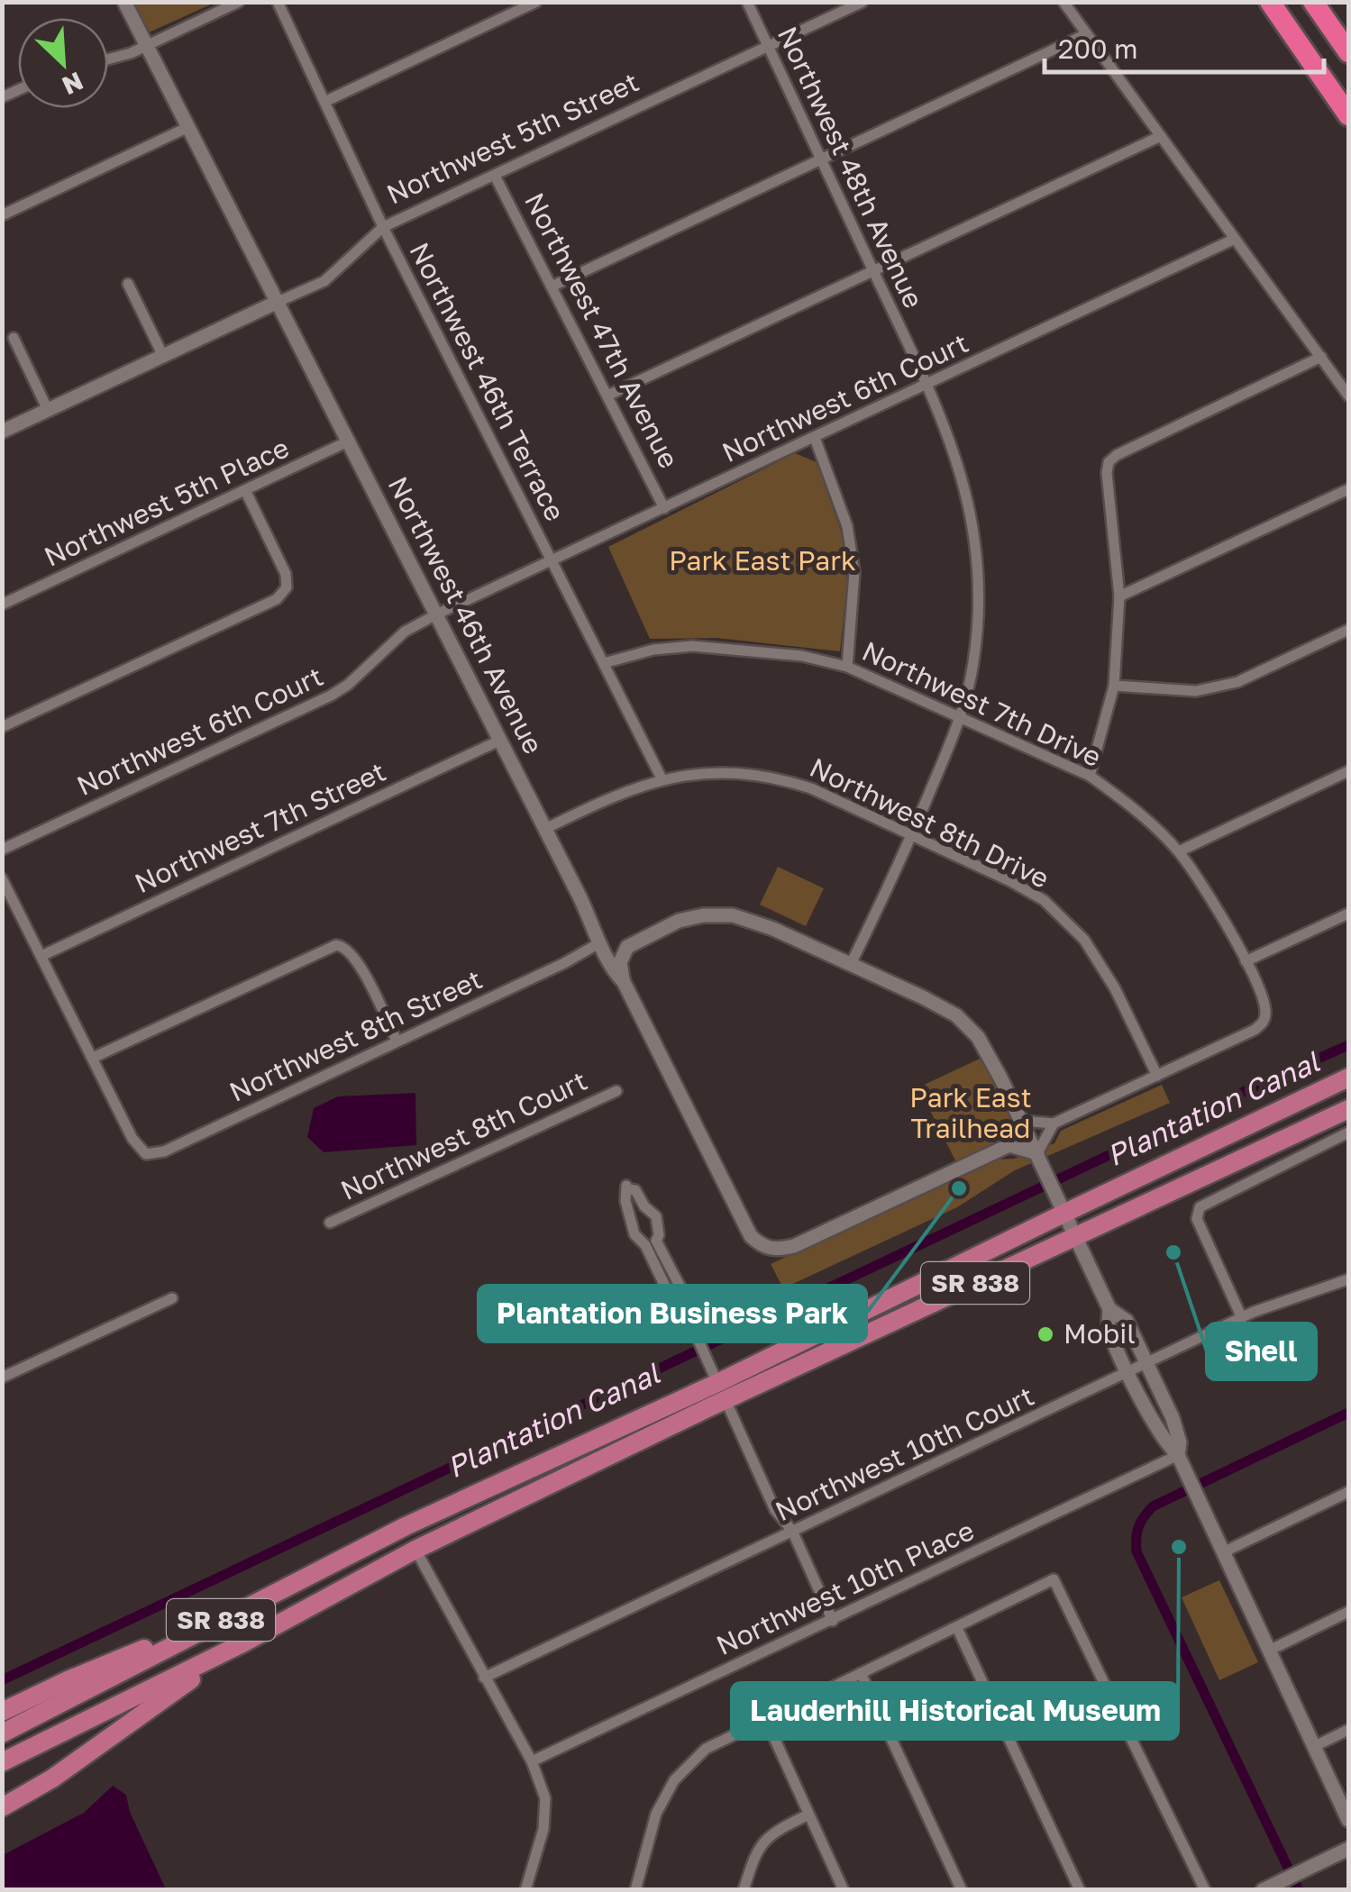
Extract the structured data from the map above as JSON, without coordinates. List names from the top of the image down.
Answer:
{
  "streets": {
    "main road": ["SR 838"],
    "street": [
      "Northwest 5th Street",
      "Northwest 48th Avenue",
      "Northwest 47th Avenue",
      "Northwest 46th Terrace",
      "Northwest 6th Court",
      "Northwest 5th Place",
      "Northwest 46th Avenue",
      "Northwest 7th Drive",
      "Northwest 8th Drive",
      "Northwest 7th Street",
      "Northwest 8th Street",
      "Northwest 8th Court",
      "Northwest 10th Court",
      "Northwest 10th Place"
    ]
  },
  "crossings": [
    ["Northwest 5th Street", "Northwest 48th Avenue"],
    ["Northwest 5th Street", "Northwest 47th Avenue"],
    ["Northwest 5th Street", "Northwest 46th Terrace"],
    ["Northwest 5th Street", "Northwest 46th Avenue"],
    ["Northwest 48th Avenue", "Northwest 6th Court"],
    ["Northwest 48th Avenue", "Northwest 7th Drive"],
    ["Northwest 48th Avenue", "Northwest 8th Drive"],
    ["Northwest 47th Avenue", "Northwest 6th Court"],
    ["Northwest 46th Terrace", "Northwest 6th Court"],
    ["Northwest 46th Terrace", "Northwest 7th Drive"],
    ["Northwest 46th Terrace", "Northwest 8th Drive"],
    ["Northwest 6th Court", "Northwest 46th Avenue"],
    ["Northwest 5th Place", "Northwest 46th Avenue"],
    ["Northwest 46th Avenue", "Northwest 8th Drive"],
    ["Northwest 46th Avenue", "Northwest 7th Street"],
    ["Northwest 46th Avenue", "Northwest 8th Street"],
    ["Northwest 7th Drive", "Northwest 8th Drive"]
  ],
  "water": ["Plantation Canal"],
  "parks": ["Park East Park", "Park East Trailhead"],
  "places": [
    "Plantation Business Park",
    "Shell",
    "Mobil",
    "Lauderhill Historical Museum"
  ],
  "scale_bar": "200 m",
  "north": "bottom right"
}
